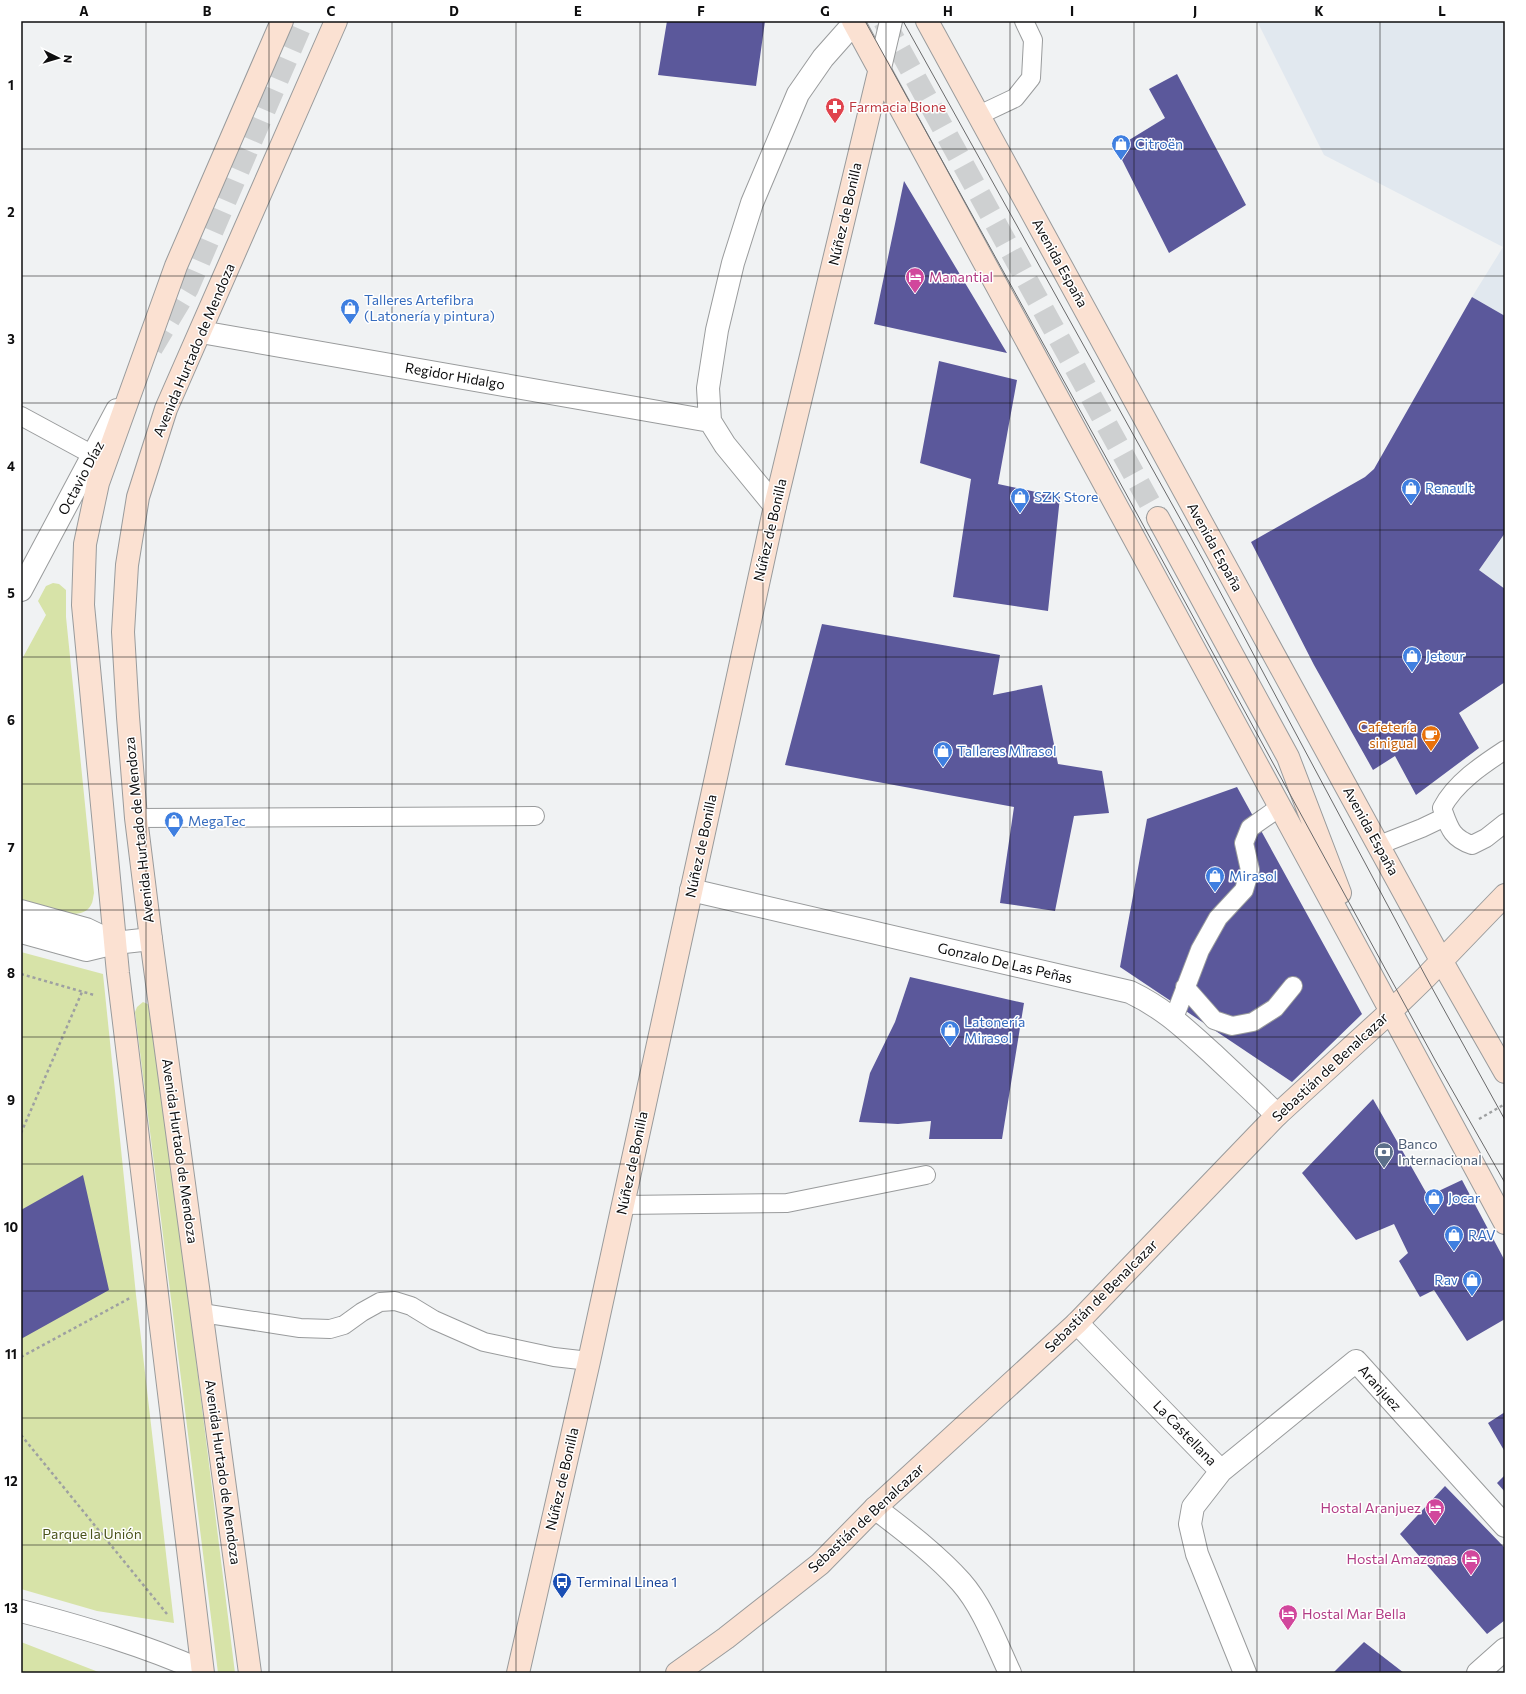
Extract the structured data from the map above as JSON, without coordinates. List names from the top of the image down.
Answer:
{
  "streets": {
    "main road": [
      "Núñez de Bonilla",
      "Avenida España",
      "Avenida Hurtado de Mendoza",
      "Sebastián de Benalcazar"
    ],
    "street": [
      "Regidor Hidalgo",
      "Octavio Díaz",
      "Gonzalo De Las Peñas",
      "Aranjuez",
      "La Castellana"
    ]
  },
  "crossings": [
    ["Núñez de Bonilla", "Gonzalo De Las Peñas"],
    ["Avenida España", "Sebastián de Benalcazar"],
    ["Avenida Hurtado de Mendoza", "Regidor Hidalgo"],
    ["Gonzalo De Las Peñas", "Sebastián de Benalcazar"],
    ["Sebastián de Benalcazar", "La Castellana"],
    ["Aranjuez", "La Castellana"]
  ],
  "parks": ["Parque la Unión"],
  "places": {
    "pharmacy": ["Farmacia Bione"],
    "shop": [
      "Citroën",
      "Talleres Artefibra (Latonería y pintura)",
      "Renault",
      "SZK Store",
      "Jetour",
      "Talleres Mirasol",
      "MegaTec",
      "Mirasol",
      "Latonería Mirasol",
      "Jocar",
      "RAV",
      "Rav"
    ],
    "hotel": [
      "Manantial",
      "Hostal Aranjuez",
      "Hostal Amazonas",
      "Hostal Mar Bella"
    ],
    "cafe": ["Cafetería sinigual"],
    "bank": ["Banco Internacional"],
    "bus stop": ["Terminal Linea 1"]
  },
  "north": "right",
  "grid": {
    "columns": [
      "A",
      "B",
      "C",
      "D",
      "E",
      "F",
      "G",
      "H",
      "I",
      "J",
      "K",
      "L"
    ],
    "rows": [
      "1",
      "2",
      "3",
      "4",
      "5",
      "6",
      "7",
      "8",
      "9",
      "10",
      "11",
      "12",
      "13"
    ]
  }
}
